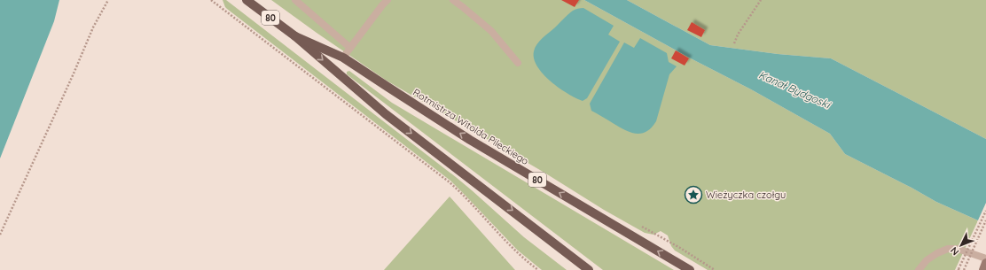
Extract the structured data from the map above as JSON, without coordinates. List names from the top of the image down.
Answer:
{
  "streets": {
    "main road": ["80", "Rotmistrza Witolda Pileckiego"]
  },
  "water": ["Kanał Bydgoski"],
  "places": {
    "place": ["Wieżyczka czołgu"]
  },
  "north": "bottom left"
}
